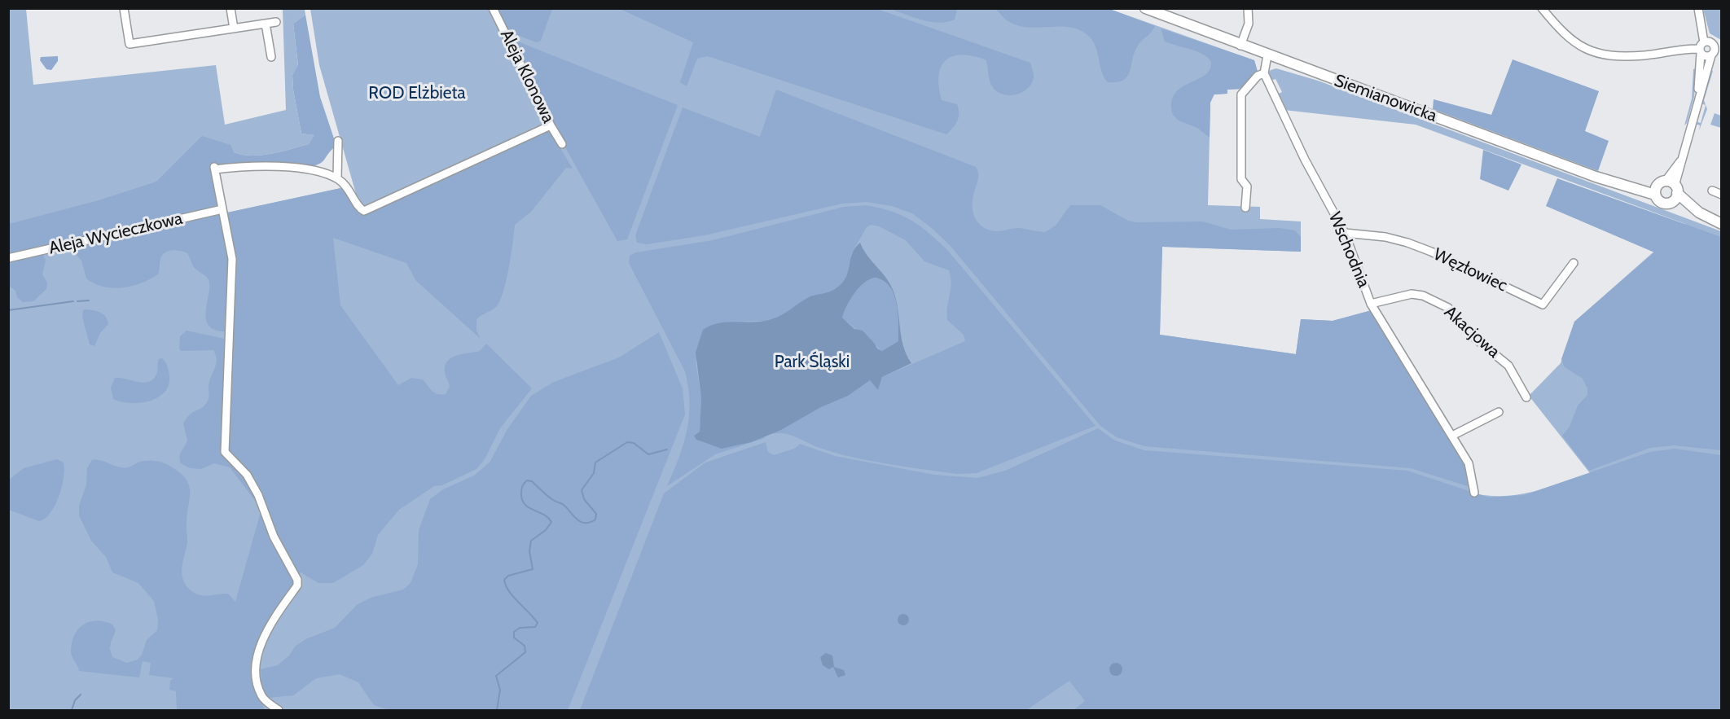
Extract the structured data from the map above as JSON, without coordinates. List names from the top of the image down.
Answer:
{
  "streets": {
    "street": [
      "Aleja Klonowa",
      "Siemianowicka",
      "Aleja Wycieczkowa",
      "Wschodnia",
      "Węzłowiec",
      "Akacjowa"
    ]
  },
  "crossings": [
    ["Wschodnia", "Węzłowiec"],
    ["Wschodnia", "Akacjowa"]
  ],
  "parks": ["ROD Elżbieta", "Park Śląski"]
}
